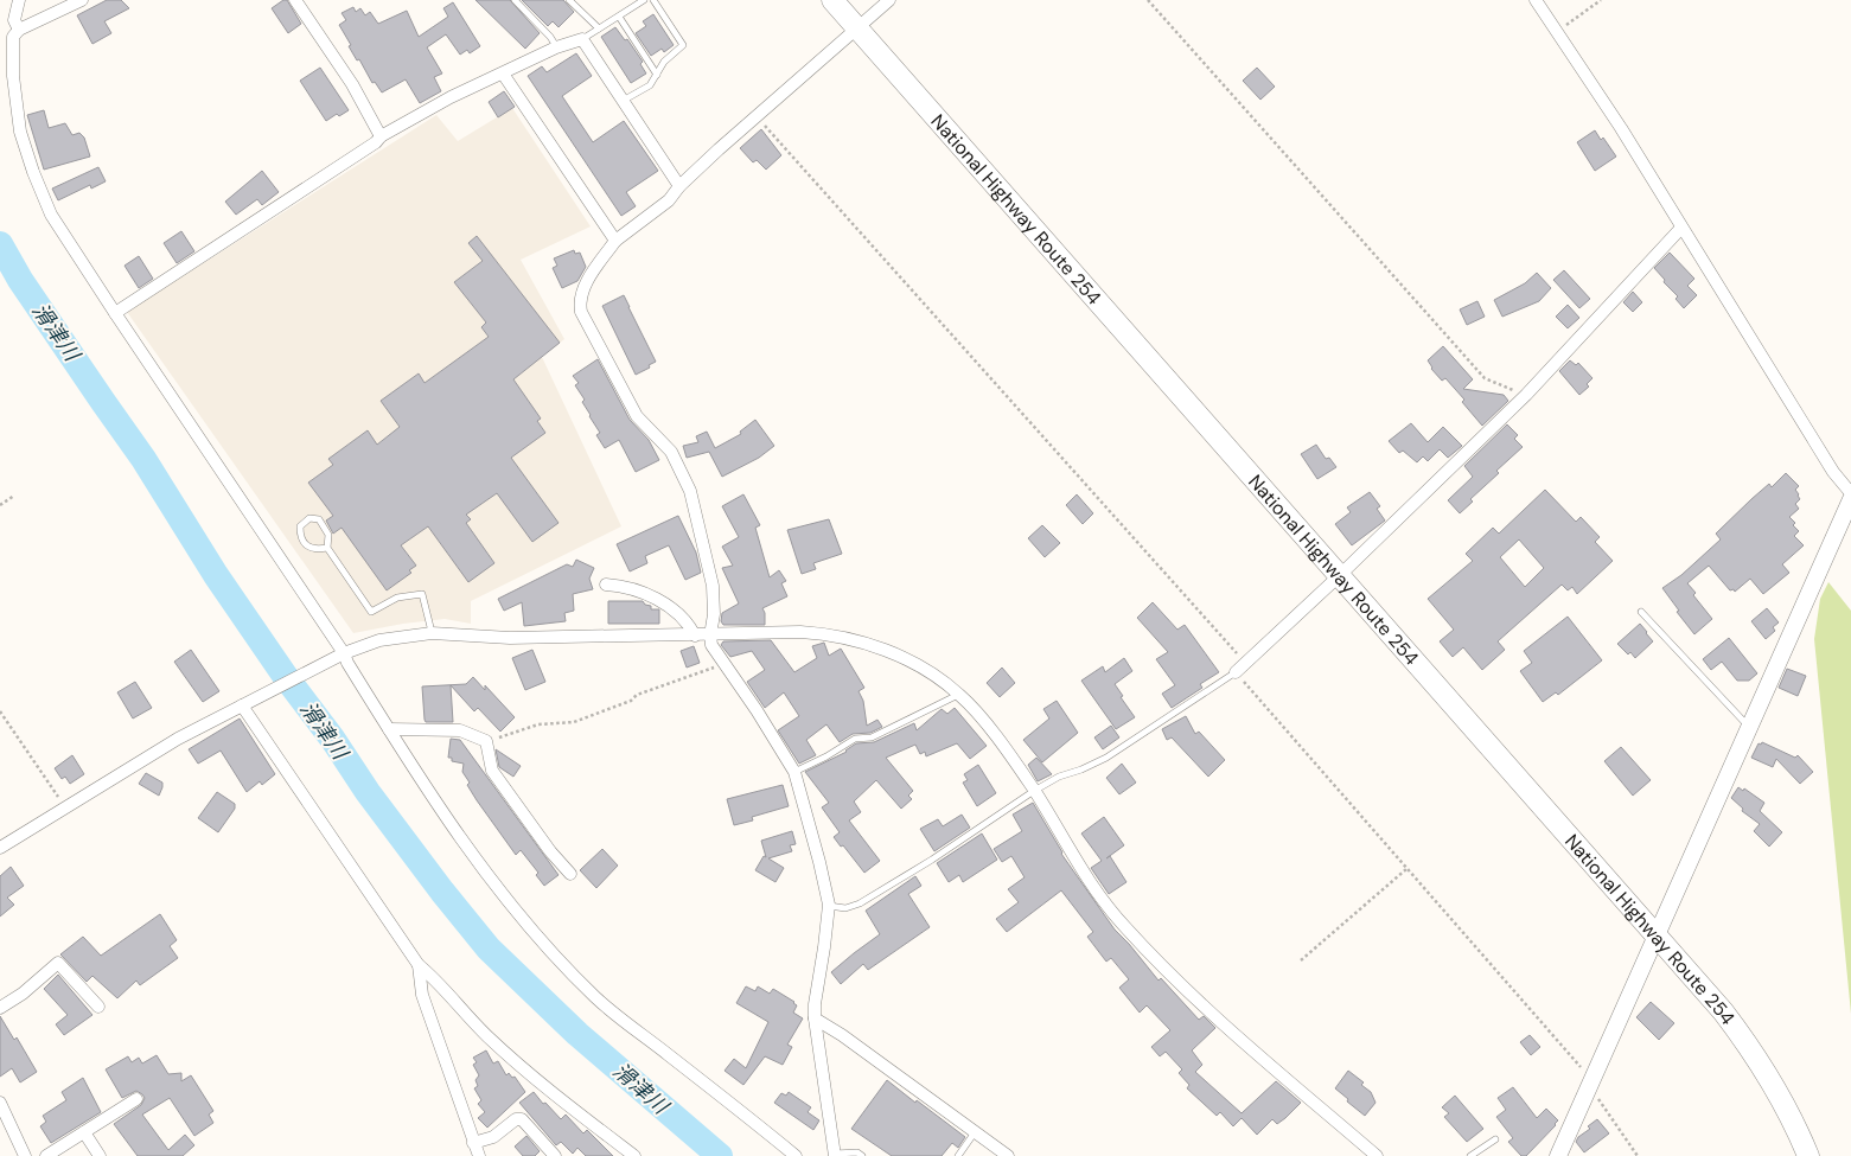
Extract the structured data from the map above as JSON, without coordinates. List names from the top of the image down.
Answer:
{
  "streets": {
    "highway": ["National Highway Route 254"]
  },
  "water": ["滑津川"]
}
